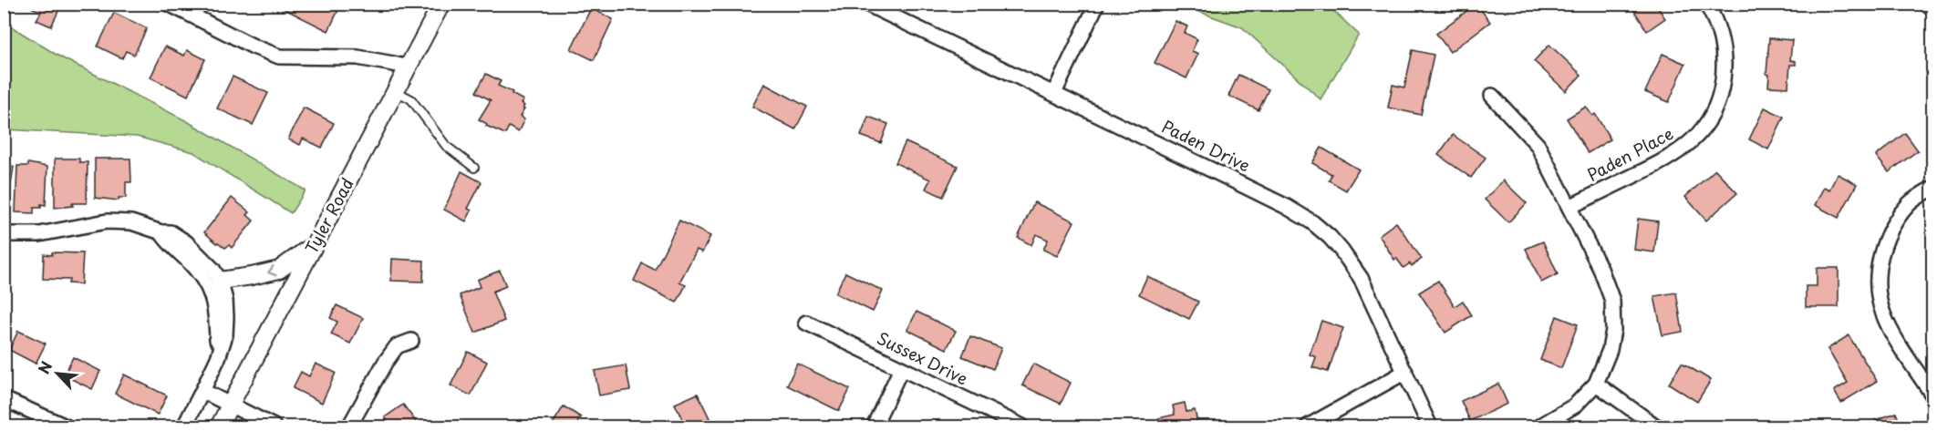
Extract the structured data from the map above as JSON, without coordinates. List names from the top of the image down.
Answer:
{
  "streets": {
    "street": [
      "Paden Drive",
      "Paden Place",
      "Tyler Road",
      "Sussex Drive"
    ]
  },
  "north": "top left"
}
